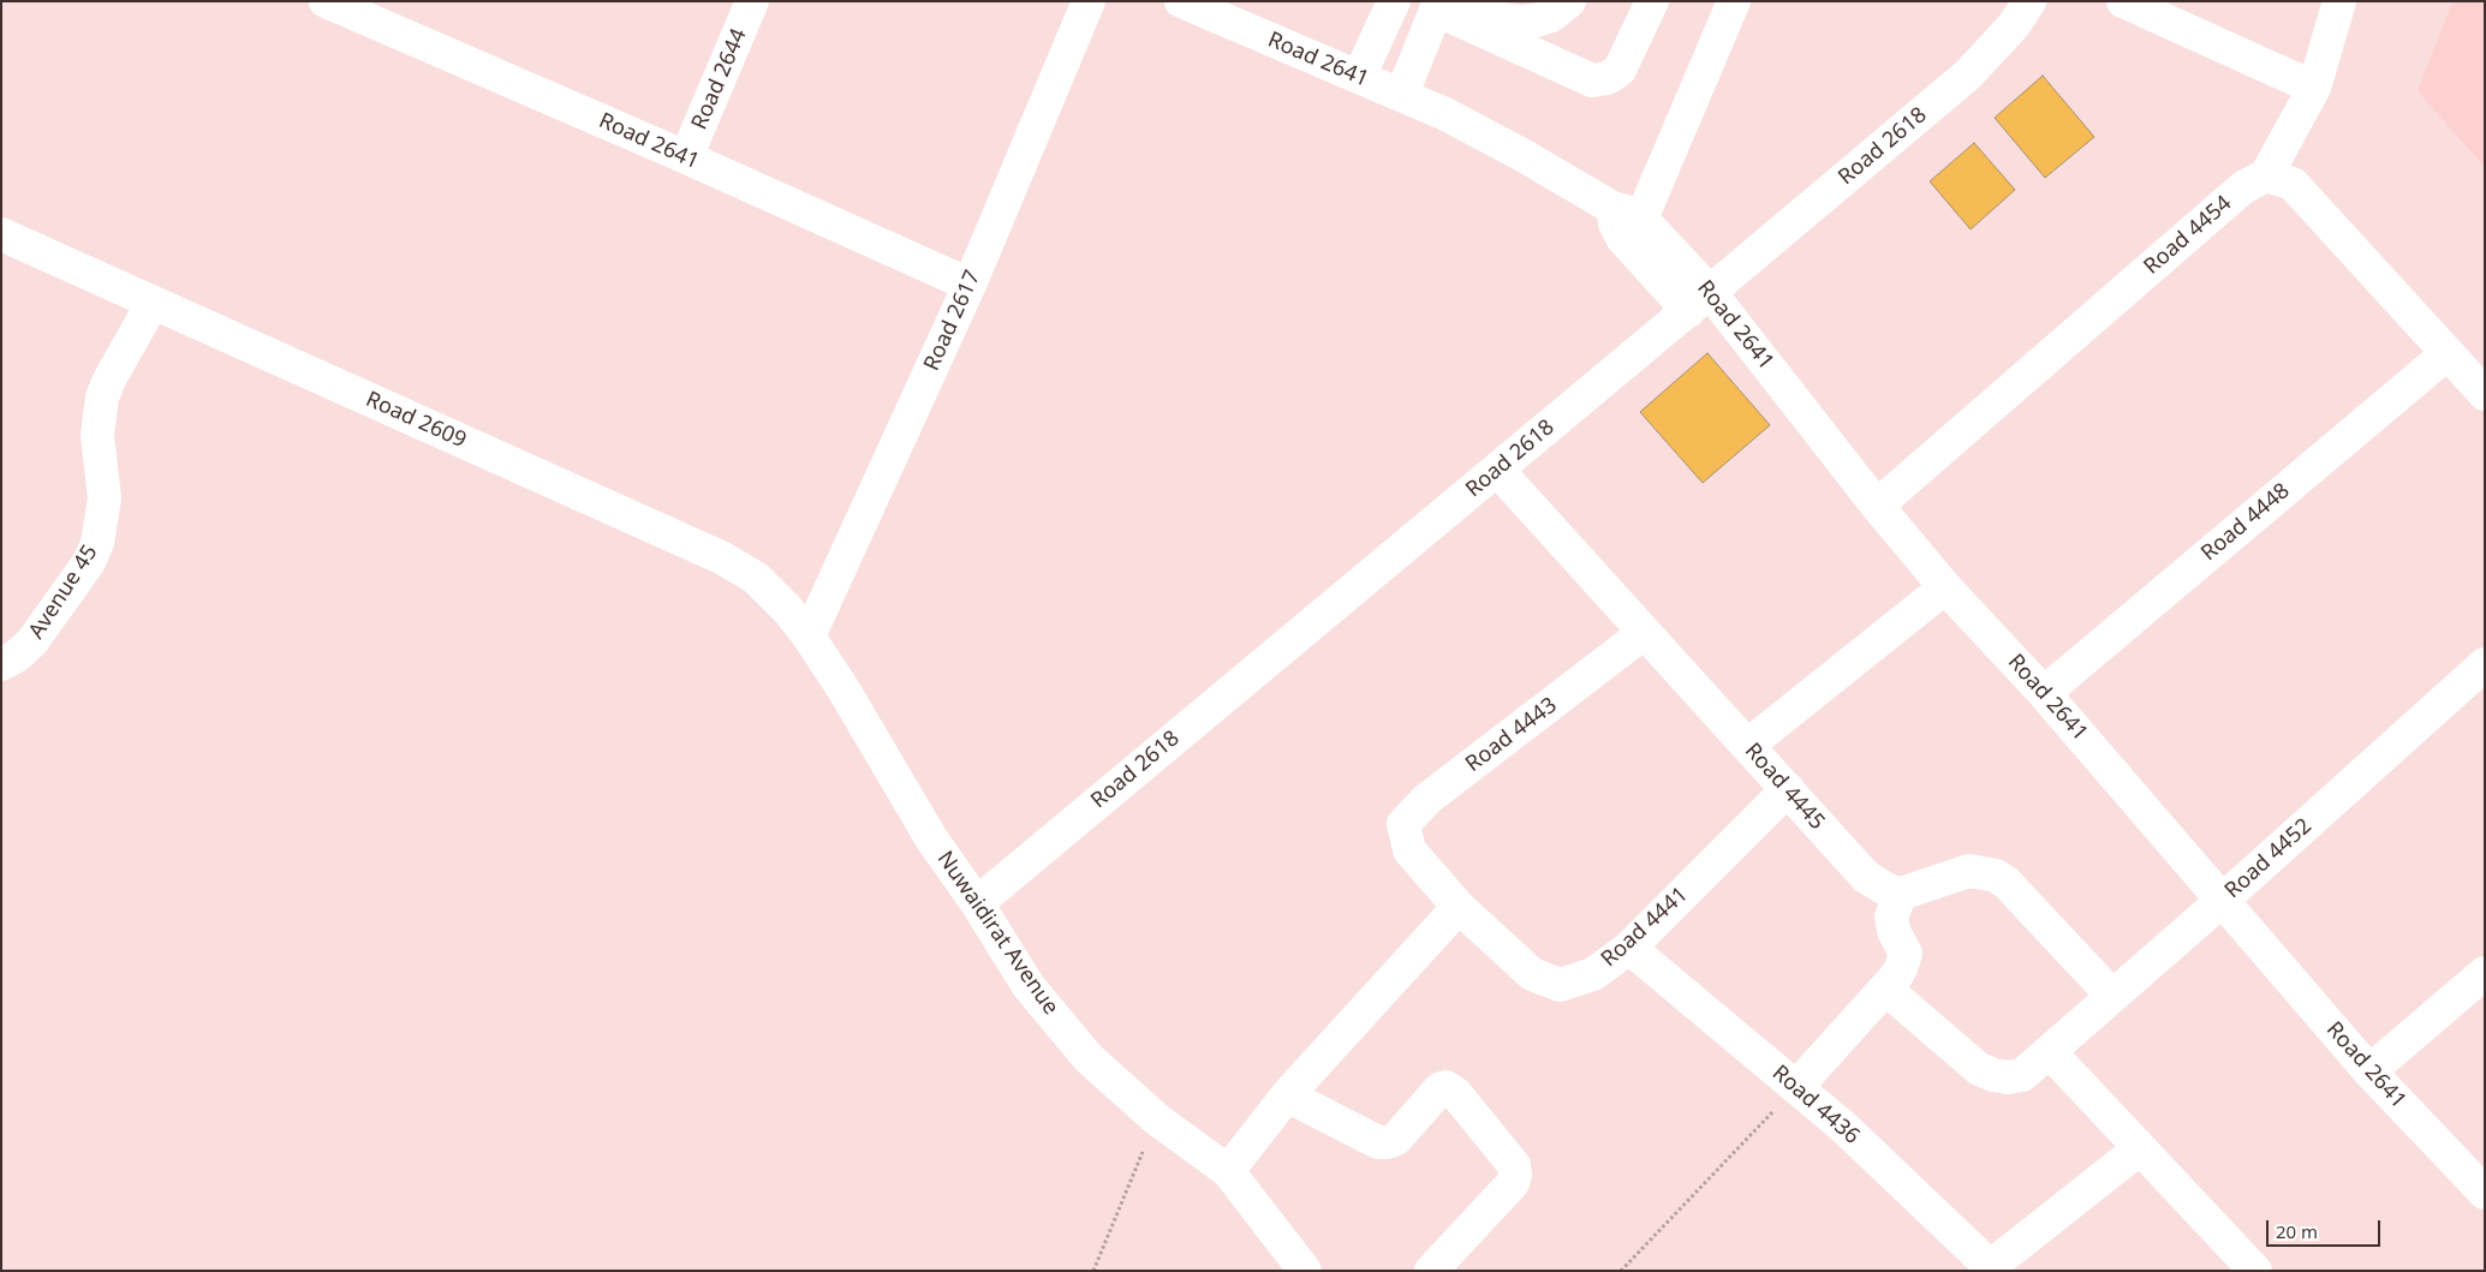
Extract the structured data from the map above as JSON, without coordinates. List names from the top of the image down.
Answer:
{
  "streets": {
    "street": [
      "Road 2641",
      "Road 2644",
      "Road 2618",
      "Road 4454",
      "Road 2617",
      "Road 2609",
      "Road 4448",
      "Avenue 45",
      "Road 4443",
      "Road 4445",
      "Road 4452",
      "Road 4441",
      "Nuwaidirat Avenue",
      "Road 4436"
    ]
  },
  "crossings": [
    ["Road 2641", "Road 2644"],
    ["Road 2641", "Road 2618"],
    ["Road 2641", "Road 4454"],
    ["Road 2641", "Road 2617"],
    ["Road 2641", "Road 4448"],
    ["Road 2641", "Road 4452"],
    ["Road 2618", "Road 4445"],
    ["Road 2618", "Nuwaidirat Avenue"],
    ["Road 2617", "Road 2609"],
    ["Road 2617", "Nuwaidirat Avenue"],
    ["Road 2609", "Avenue 45"],
    ["Road 2609", "Nuwaidirat Avenue"],
    ["Road 4443", "Road 4445"],
    ["Road 4443", "Road 4441"],
    ["Road 4445", "Road 4441"],
    ["Road 4441", "Road 4436"]
  ],
  "scale_bar": "20 m"
}
